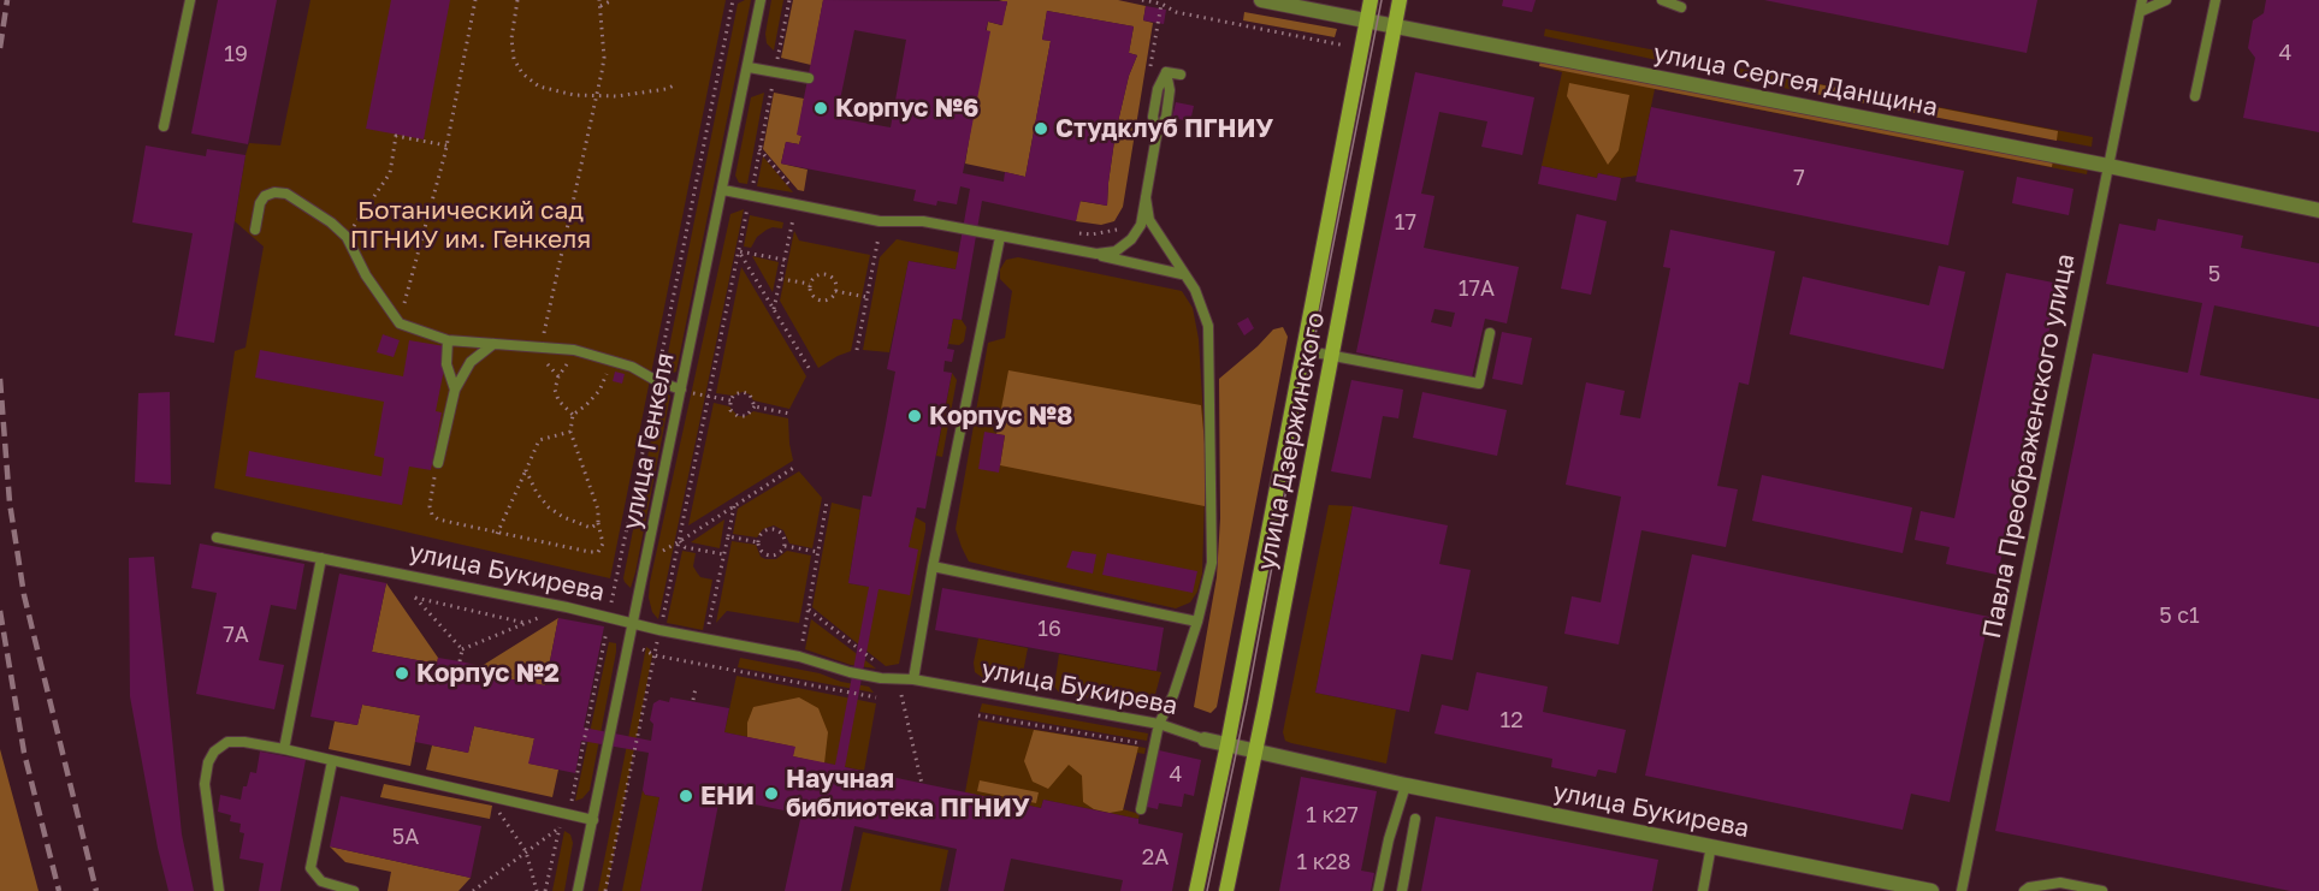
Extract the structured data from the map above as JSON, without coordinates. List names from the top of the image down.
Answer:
{
  "streets": {
    "main road": ["улица Дзержинского"],
    "street": ["улица Сергея Данщина", "улица Букирева"],
    "lane": ["улица Генкеля", "Павла Преображенского улица"]
  },
  "crossings": [
    ["улица Сергея Данщина", "улица Дзержинского"],
    ["улица Сергея Данщина", "Павла Преображенского улица"],
    ["улица Генкеля", "улица Букирева"],
    ["улица Дзержинского", "улица Букирева"]
  ],
  "parks": ["Ботанический сад ПГНИУ им. Генкеля"],
  "places": [
    "Корпус №6",
    "Студклуб ПГНИУ",
    "Корпус №8",
    "Корпус №2",
    "Научная библиотека ПГНИУ",
    "ЕНИ"
  ],
  "house_numbers": [
    "4",
    "19",
    "7",
    "17",
    "5",
    "17А",
    "5 с1",
    "16",
    "7А",
    "12",
    "4",
    "1 к27",
    "5А",
    "2А",
    "1 к28"
  ]
}
